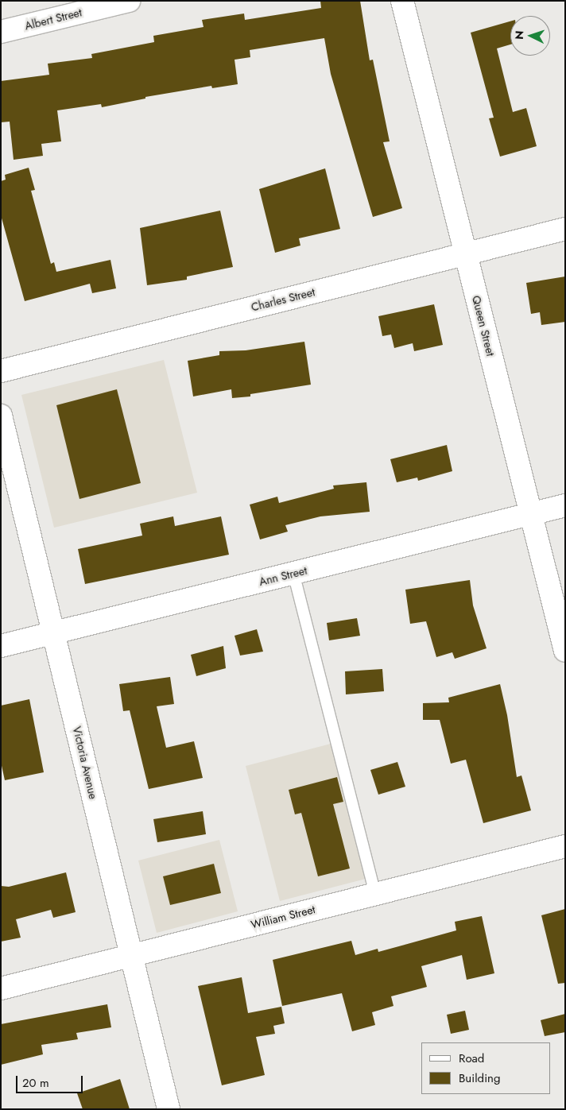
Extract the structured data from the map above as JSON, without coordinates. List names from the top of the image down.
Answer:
{
  "streets": {
    "street": [
      "Albert Street",
      "Charles Street",
      "Queen Street",
      "Ann Street",
      "Victoria Avenue",
      "William Street"
    ]
  },
  "crossings": [
    ["Charles Street", "Queen Street"],
    ["Queen Street", "Ann Street"],
    ["Ann Street", "Victoria Avenue"],
    ["Victoria Avenue", "William Street"]
  ],
  "legend": ["Road", "Building"],
  "scale_bar": "20 m",
  "north": "left"
}
